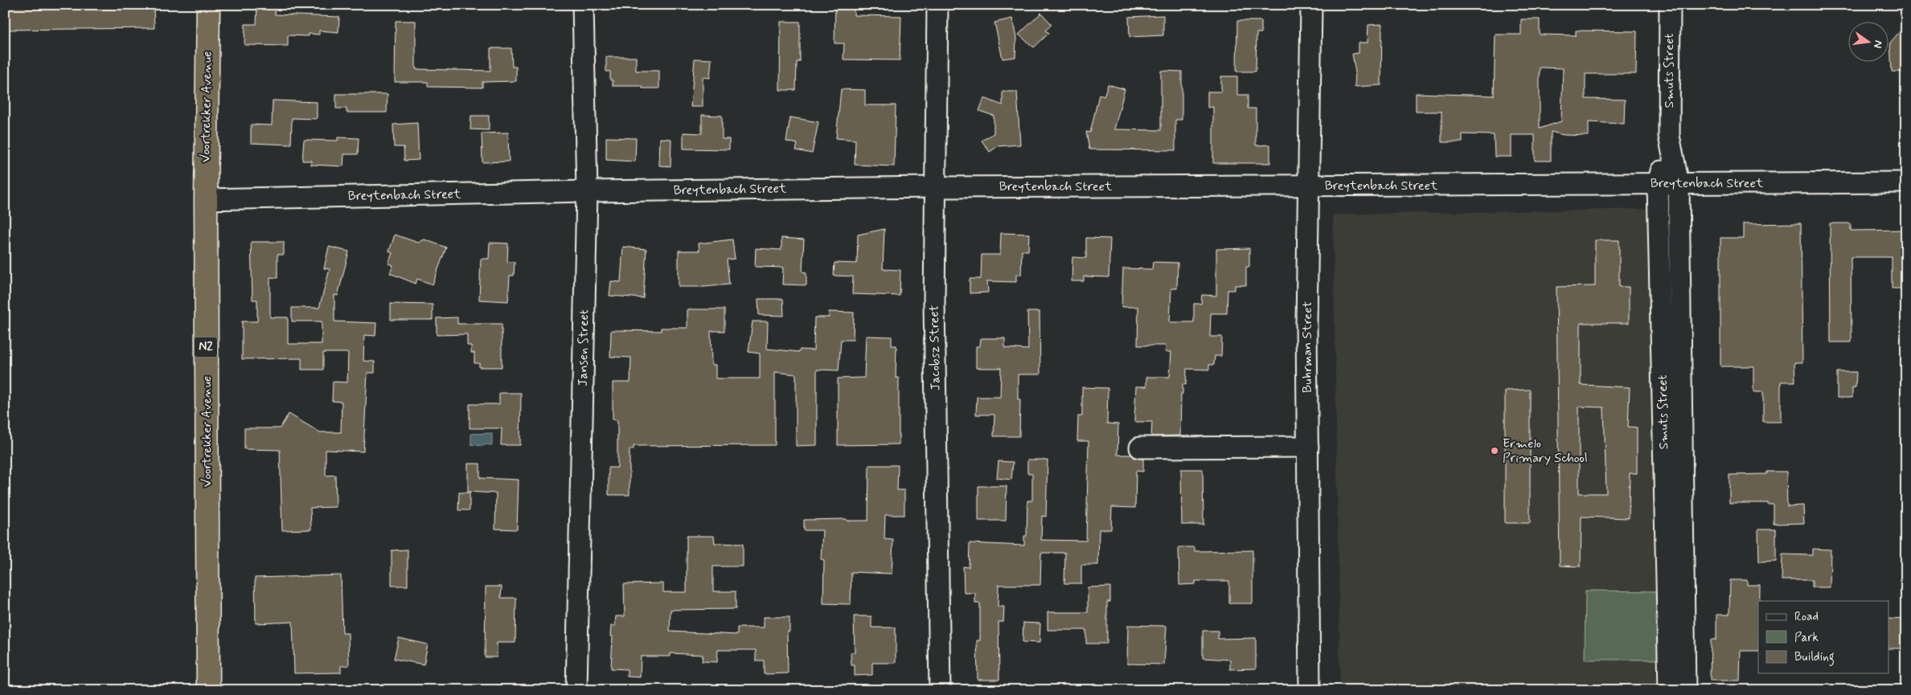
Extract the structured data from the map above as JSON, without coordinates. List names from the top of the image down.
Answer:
{
  "streets": {
    "highway": ["Voortrekker Avenue", "N2"],
    "street": [
      "Smuts Street",
      "Breytenbach Street",
      "Buhrman Street",
      "Jansen Street",
      "Jacobsz Street"
    ]
  },
  "crossings": [
    ["Smuts Street", "Breytenbach Street"],
    ["Voortrekker Avenue", "Breytenbach Street"],
    ["Breytenbach Street", "Buhrman Street"],
    ["Breytenbach Street", "Jansen Street"],
    ["Breytenbach Street", "Jacobsz Street"]
  ],
  "places": ["Ermelo Primary School"],
  "legend": ["Road", "Park", "Building"],
  "north": "right"
}
